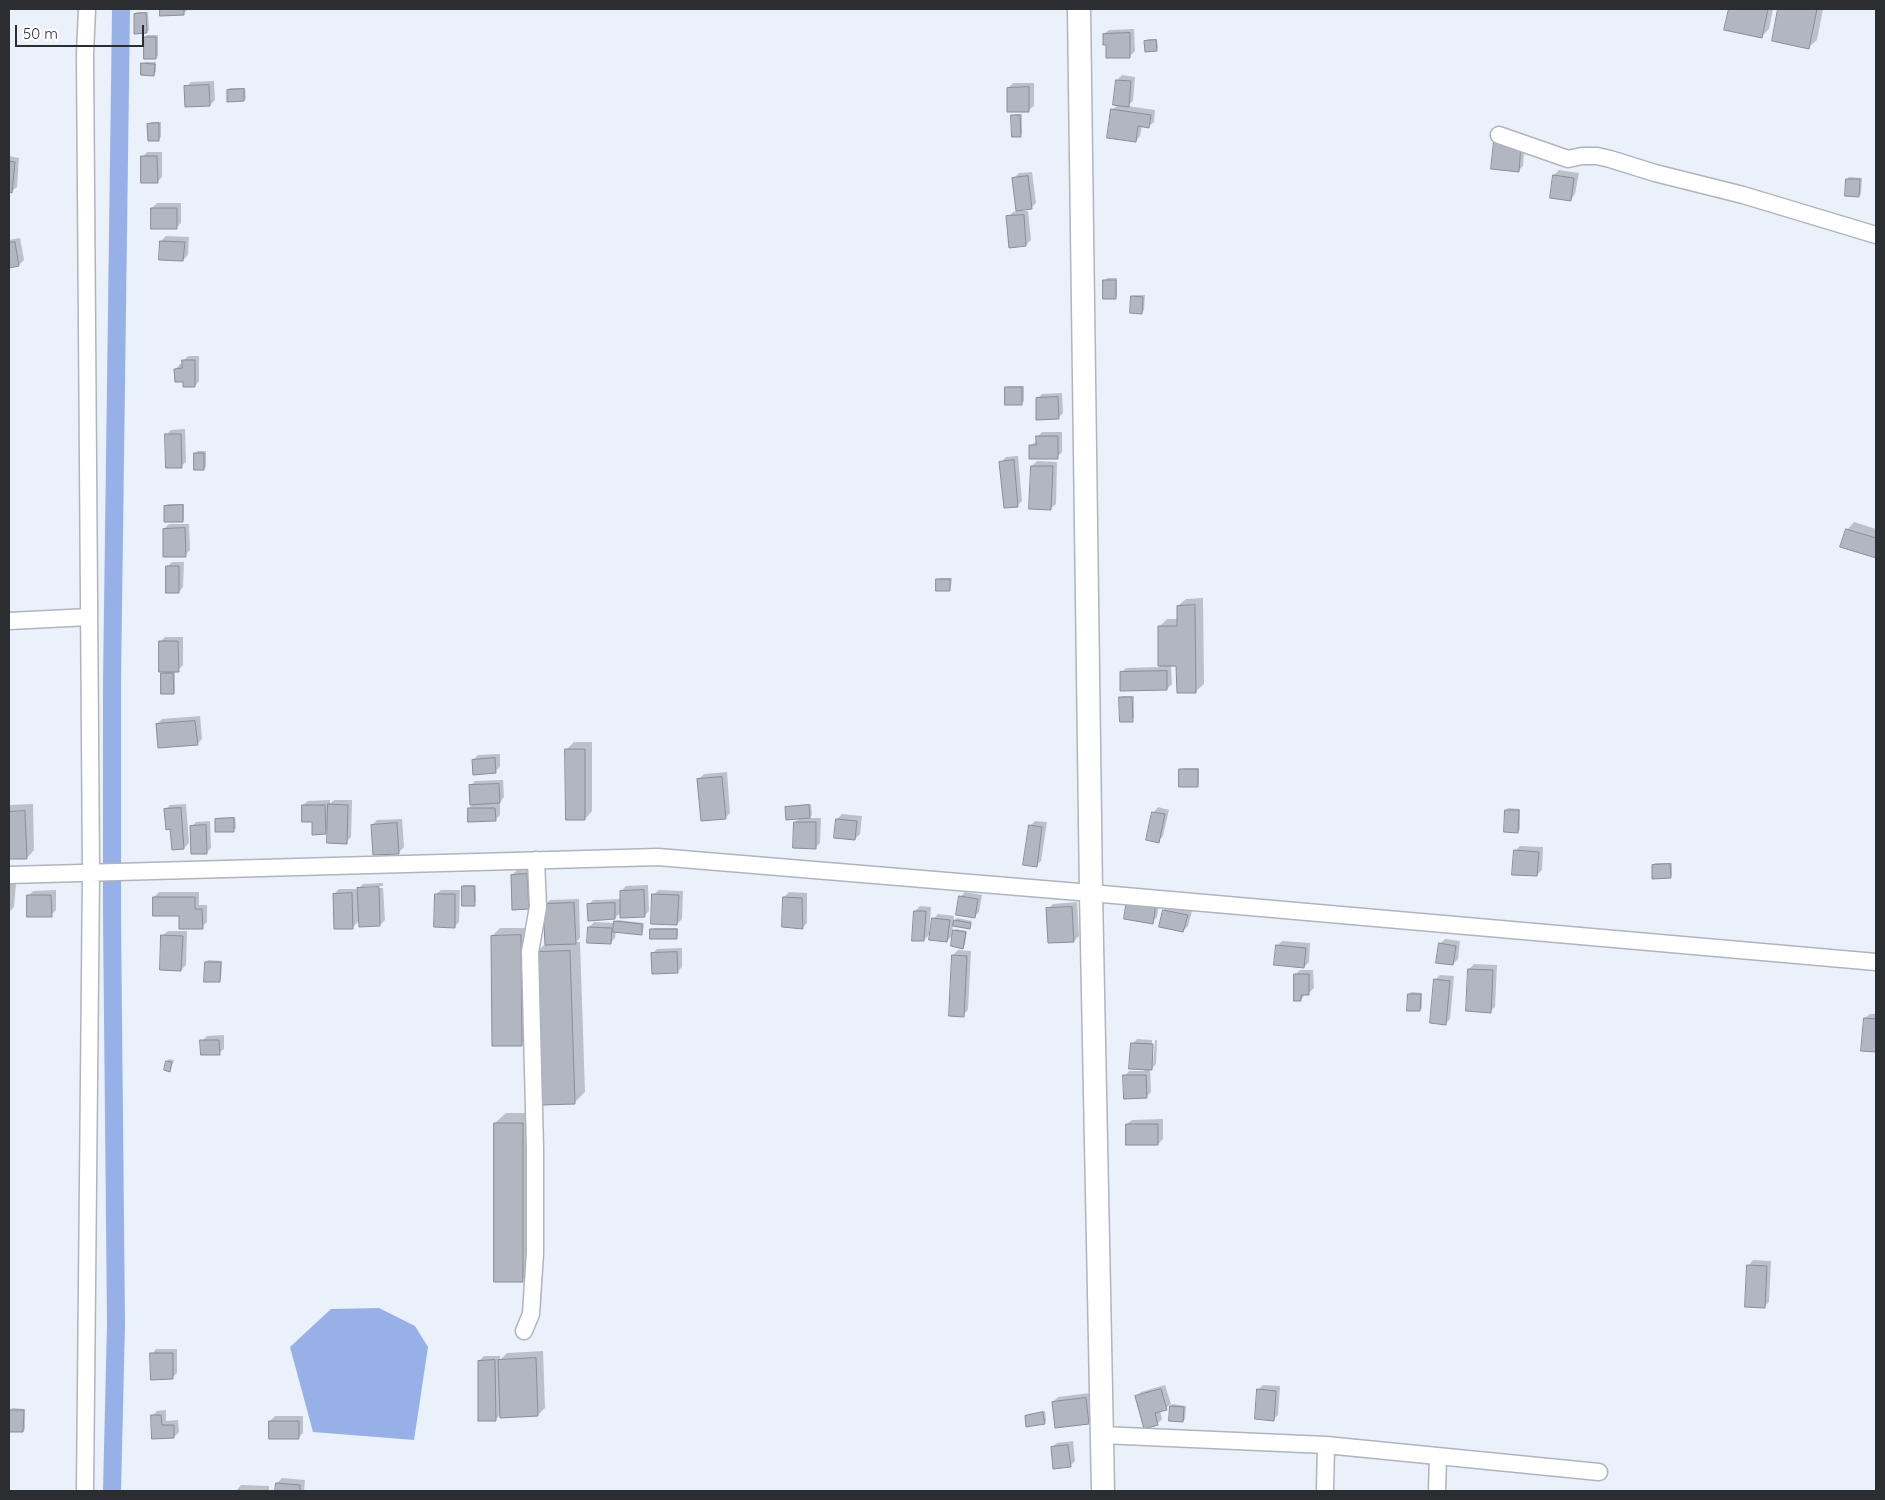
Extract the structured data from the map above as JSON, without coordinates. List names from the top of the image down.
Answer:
{
  "scale_bar": "50 m"
}
